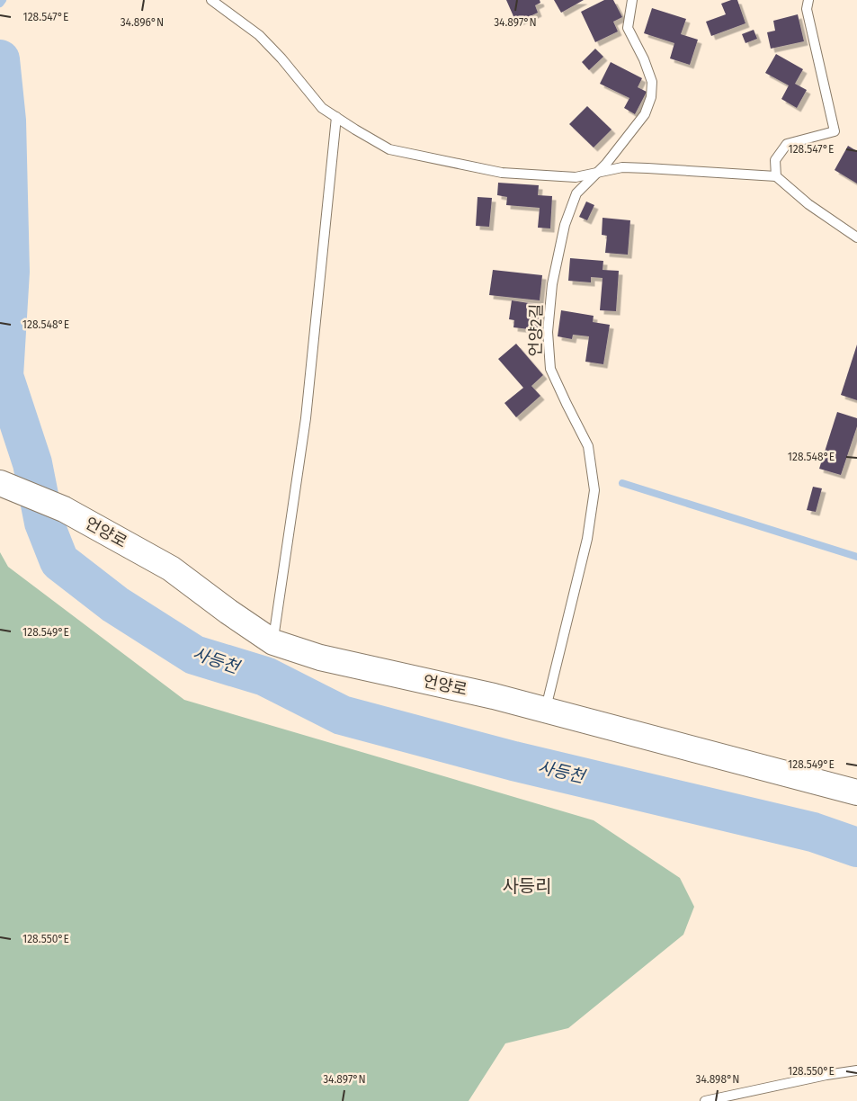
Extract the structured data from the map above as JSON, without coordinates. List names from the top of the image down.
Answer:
{
  "streets": {
    "street": ["언양로"],
    "lane": ["언양2길"]
  },
  "crossings": [
    ["언양2길", "언양로"]
  ],
  "districts": ["사등리"],
  "water": ["사등천"],
  "coordinates": [
    "128.547°E",
    "34.897°N",
    "34.896°N",
    "128.548°E",
    "128.549°E",
    "128.550°E",
    "34.898°N"
  ]
}
